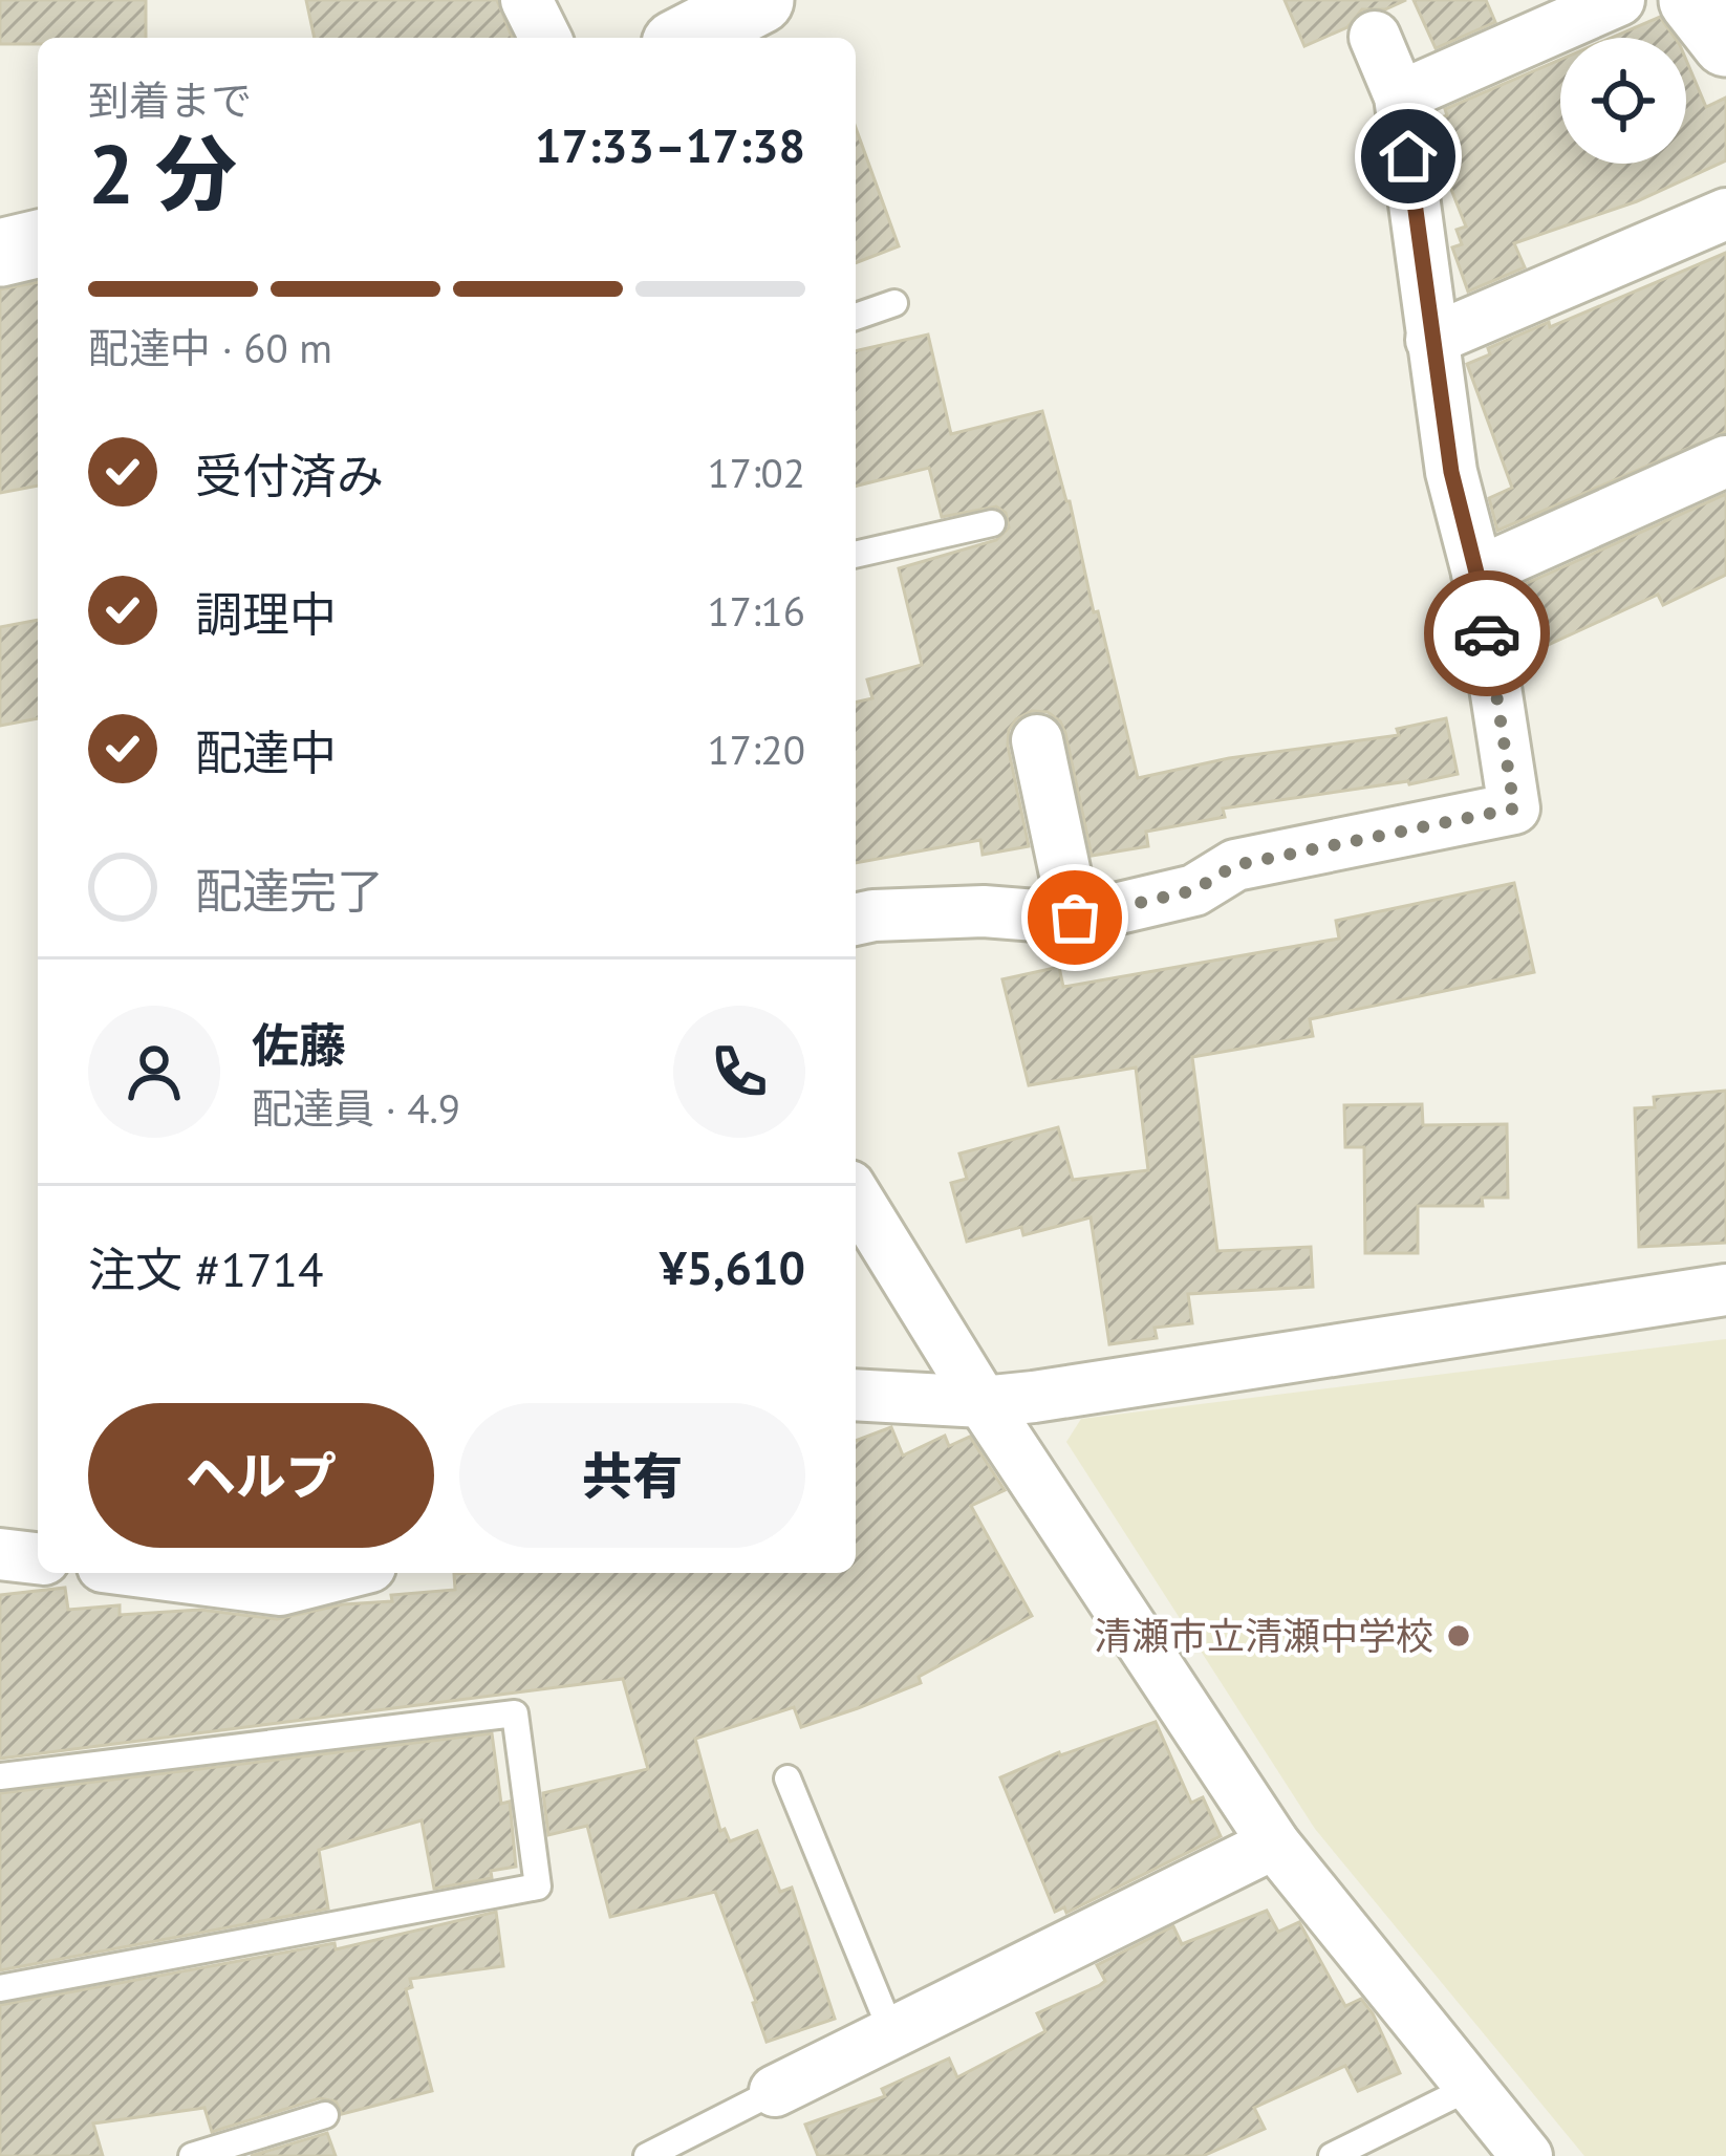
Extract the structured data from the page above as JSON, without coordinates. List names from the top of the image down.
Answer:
{
  "places": ["清瀬市立清瀬中学校"],
  "page": {
    "heading": ["2 分", "到着まで", "17:33–17:38"],
    "panel": [
      "佐藤",
      "配達員 · 4.9",
      "注文 #1714",
      "¥5,610"
    ],
    "bar": "配達中 · 60 m",
    "list": [
      ["受付済み", "17:02"],
      ["調理中", "17:16"],
      ["配達中", "17:20"],
      "配達完了"
    ],
    "buttons": ["ヘルプ", "共有"]
  }
}
